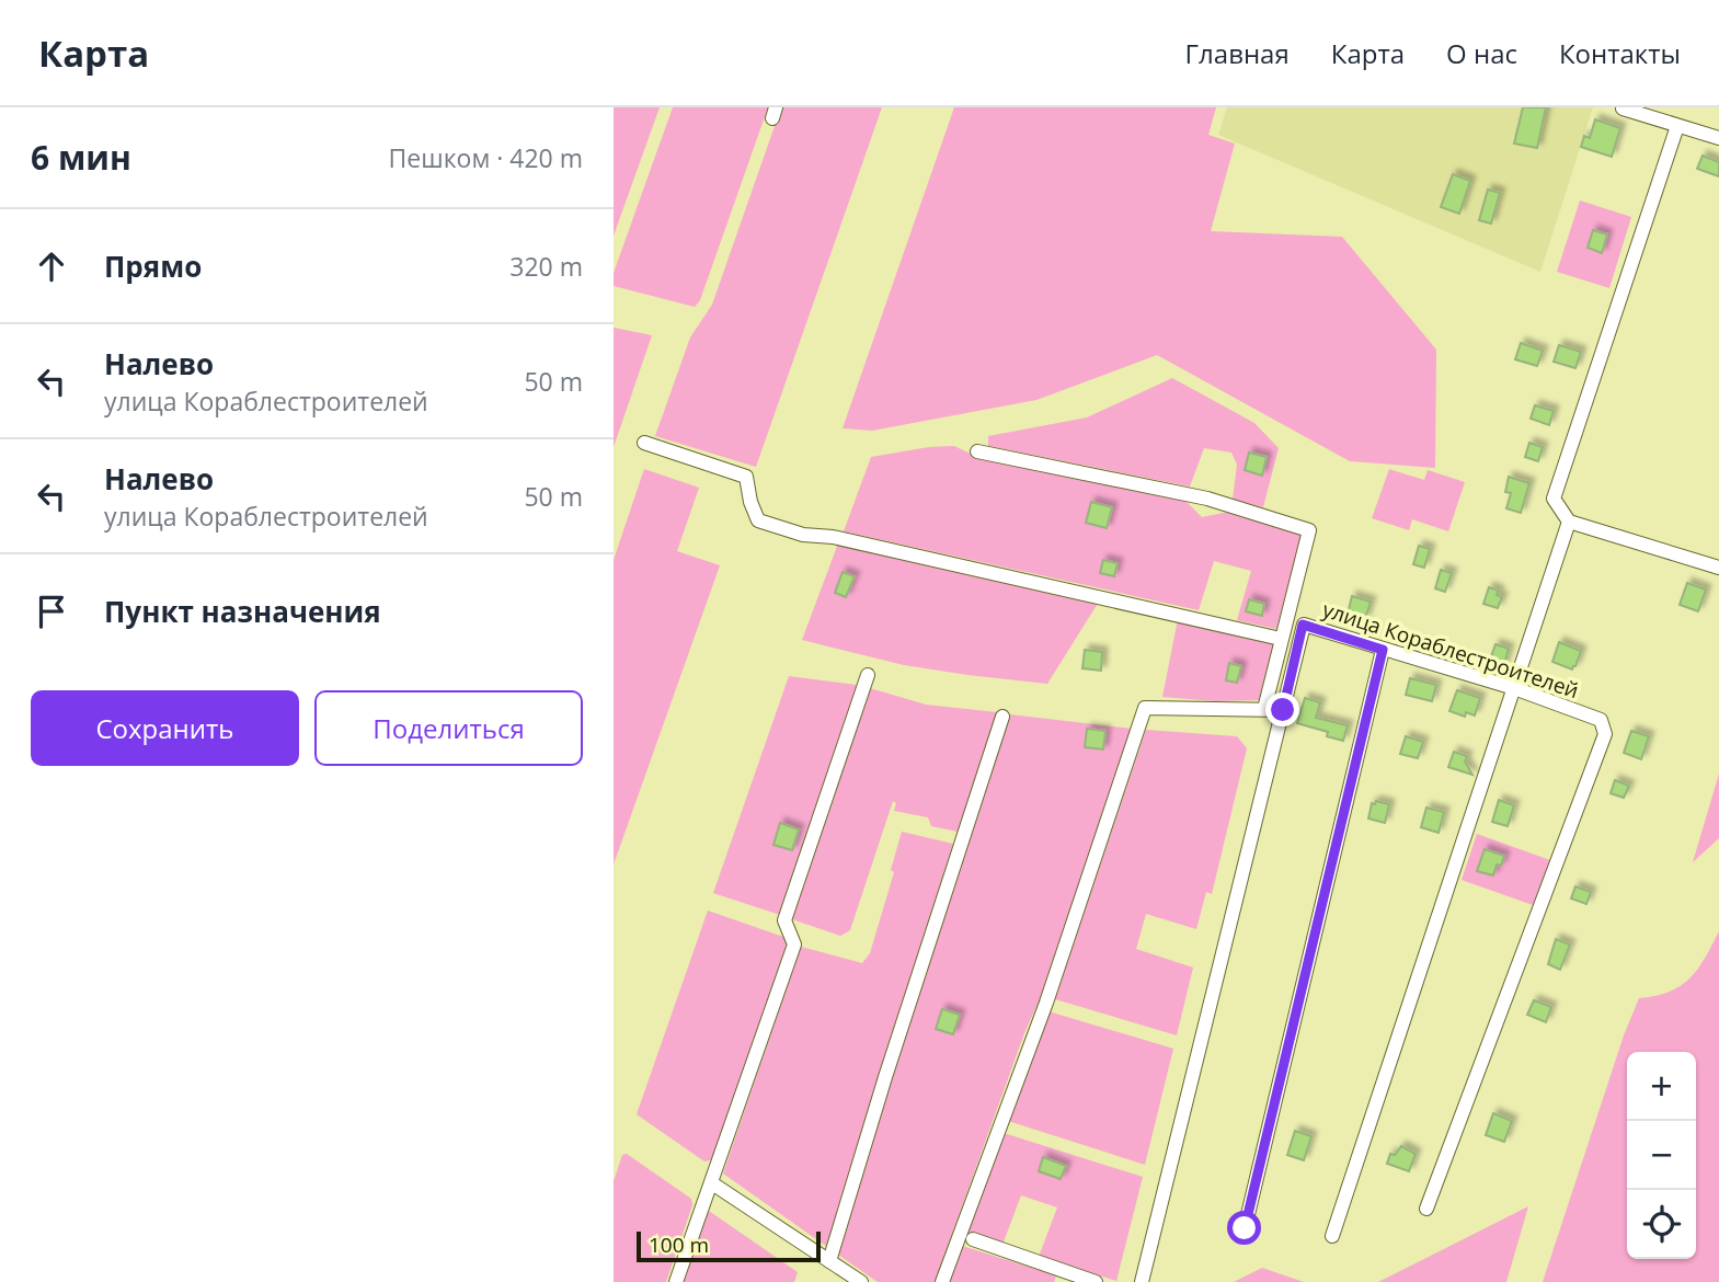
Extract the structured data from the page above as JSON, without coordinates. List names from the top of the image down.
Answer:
{
  "streets": {
    "street": ["улица Кораблестроителей"]
  },
  "scale_bar": "100 m",
  "page": {
    "header": "Карта",
    "nav": [
      "Главная",
      "Карта",
      "О нас",
      "Контакты"
    ],
    "heading": ["6 мин", "Пешком · 420 m"],
    "list": [
      ["Прямо", "320 m"],
      ["Налево", "улица Кораблестроителей", "50 m"],
      ["Налево", "улица Кораблестроителей", "50 m"],
      "Пункт назначения"
    ],
    "buttons": ["Сохранить", "Поделиться"],
    "map_buttons": ["+", "−"],
    "scale": "100 m"
  }
}
